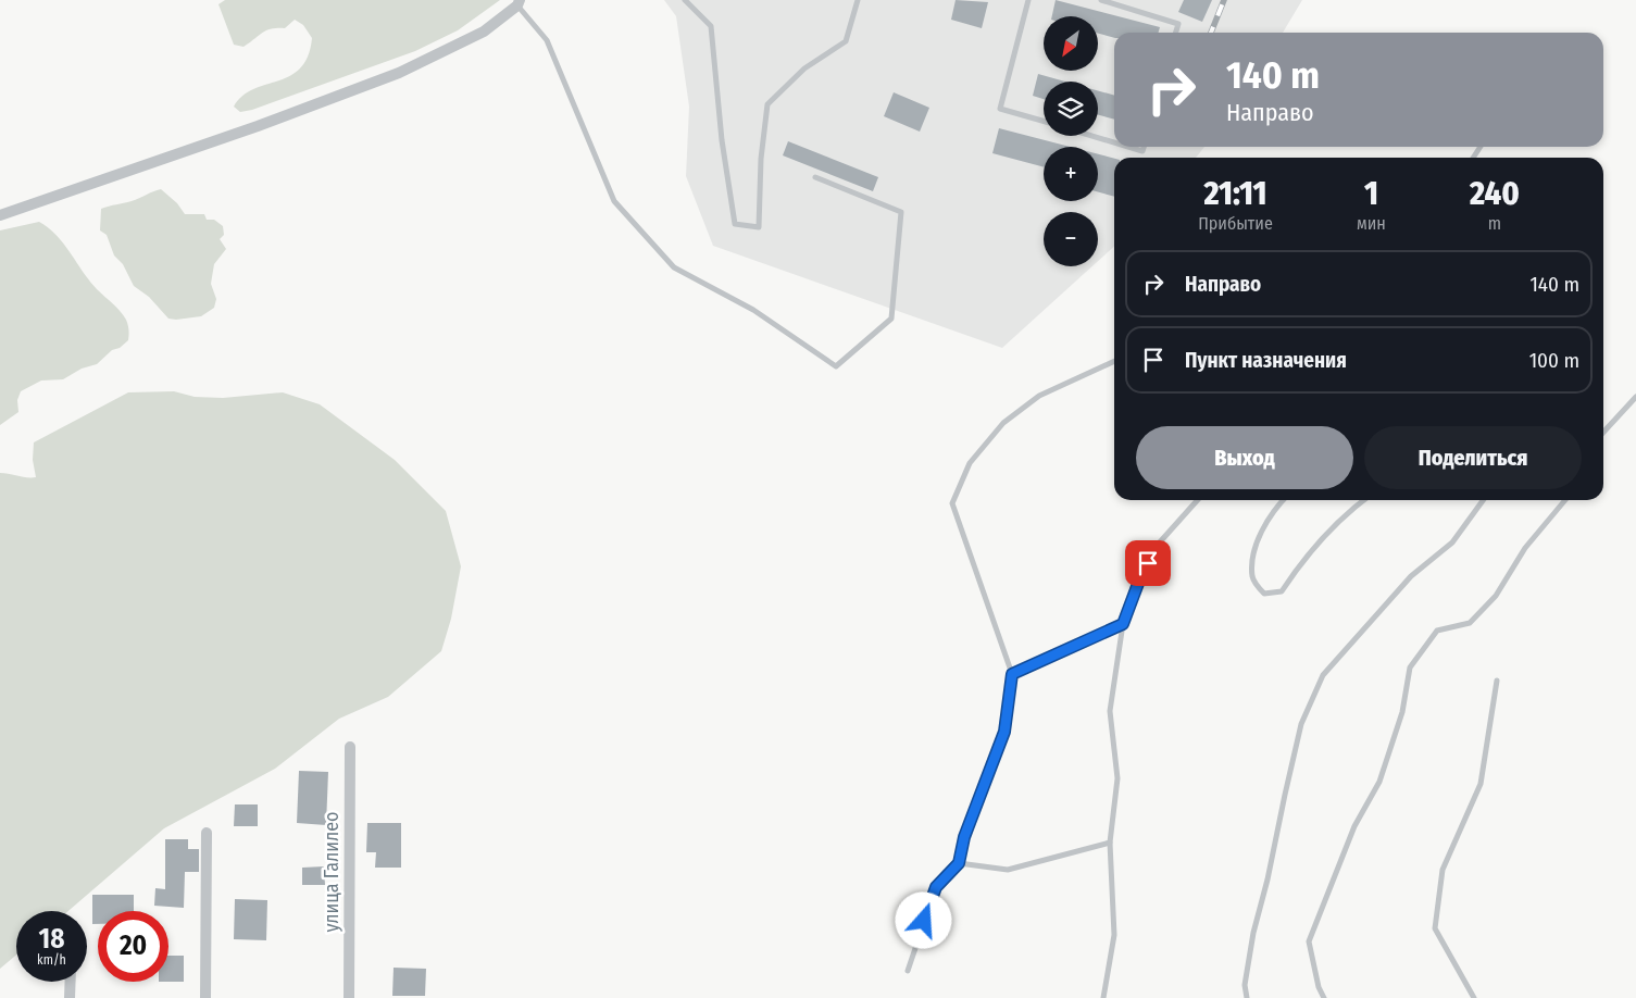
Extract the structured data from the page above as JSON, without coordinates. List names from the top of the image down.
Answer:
{
  "streets": {
    "street": ["улица Галилео"]
  },
  "north": "bottom left",
  "page": {
    "map_buttons": ["+", "−"],
    "turn": ["140 m", "Направо"],
    "eta": [
      "21:11",
      "Прибытие",
      "1",
      "мин",
      "240",
      "m"
    ],
    "list": [
      {
        "name": "Направо",
        "value": "140 m"
      },
      {
        "name": "Пункт назначения",
        "value": "100 m"
      }
    ],
    "buttons": ["Выход", "Поделиться"],
    "speed": "18 km/h",
    "limit": "20"
  }
}
